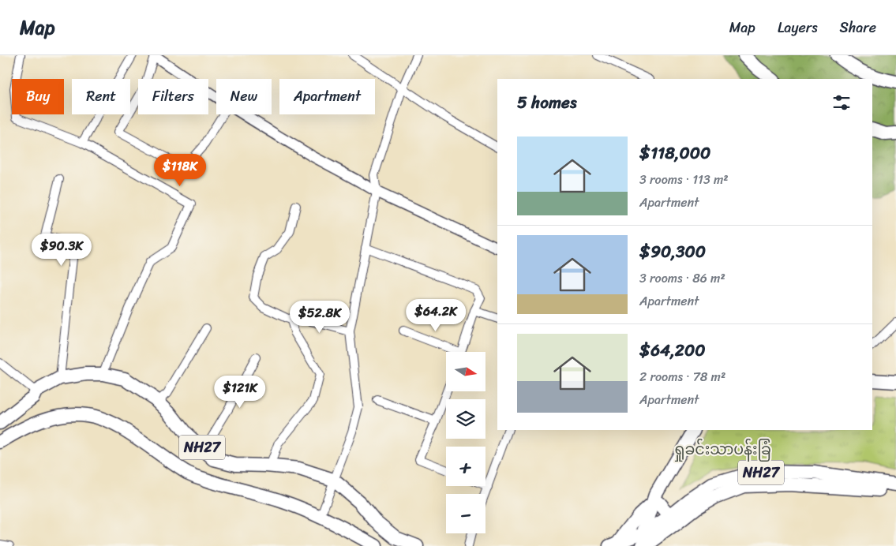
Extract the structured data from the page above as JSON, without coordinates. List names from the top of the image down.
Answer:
{
  "streets": {
    "highway": ["NH27"]
  },
  "parks": ["ရှုခင်းသာပန်းခြံ"],
  "north": "right",
  "page": {
    "header": "Map",
    "nav": ["Map", "Layers", "Share"],
    "chip": [
      "Buy",
      "Rent",
      "Filters",
      "New",
      "Apartment"
    ],
    "heading": "5 homes",
    "list": [
      {
        "name": "$118,000",
        "note": "3 rooms · 113 m² · Apartment"
      },
      {
        "name": "$90,300",
        "note": "3 rooms · 86 m² · Apartment"
      },
      {
        "name": "$64,200",
        "note": "2 rooms · 78 m² · Apartment"
      }
    ],
    "price": [
      "$118K",
      "$90.3K",
      "$64.2K",
      "$52.8K",
      "$121K"
    ],
    "map_buttons": ["+", "−"]
  }
}
